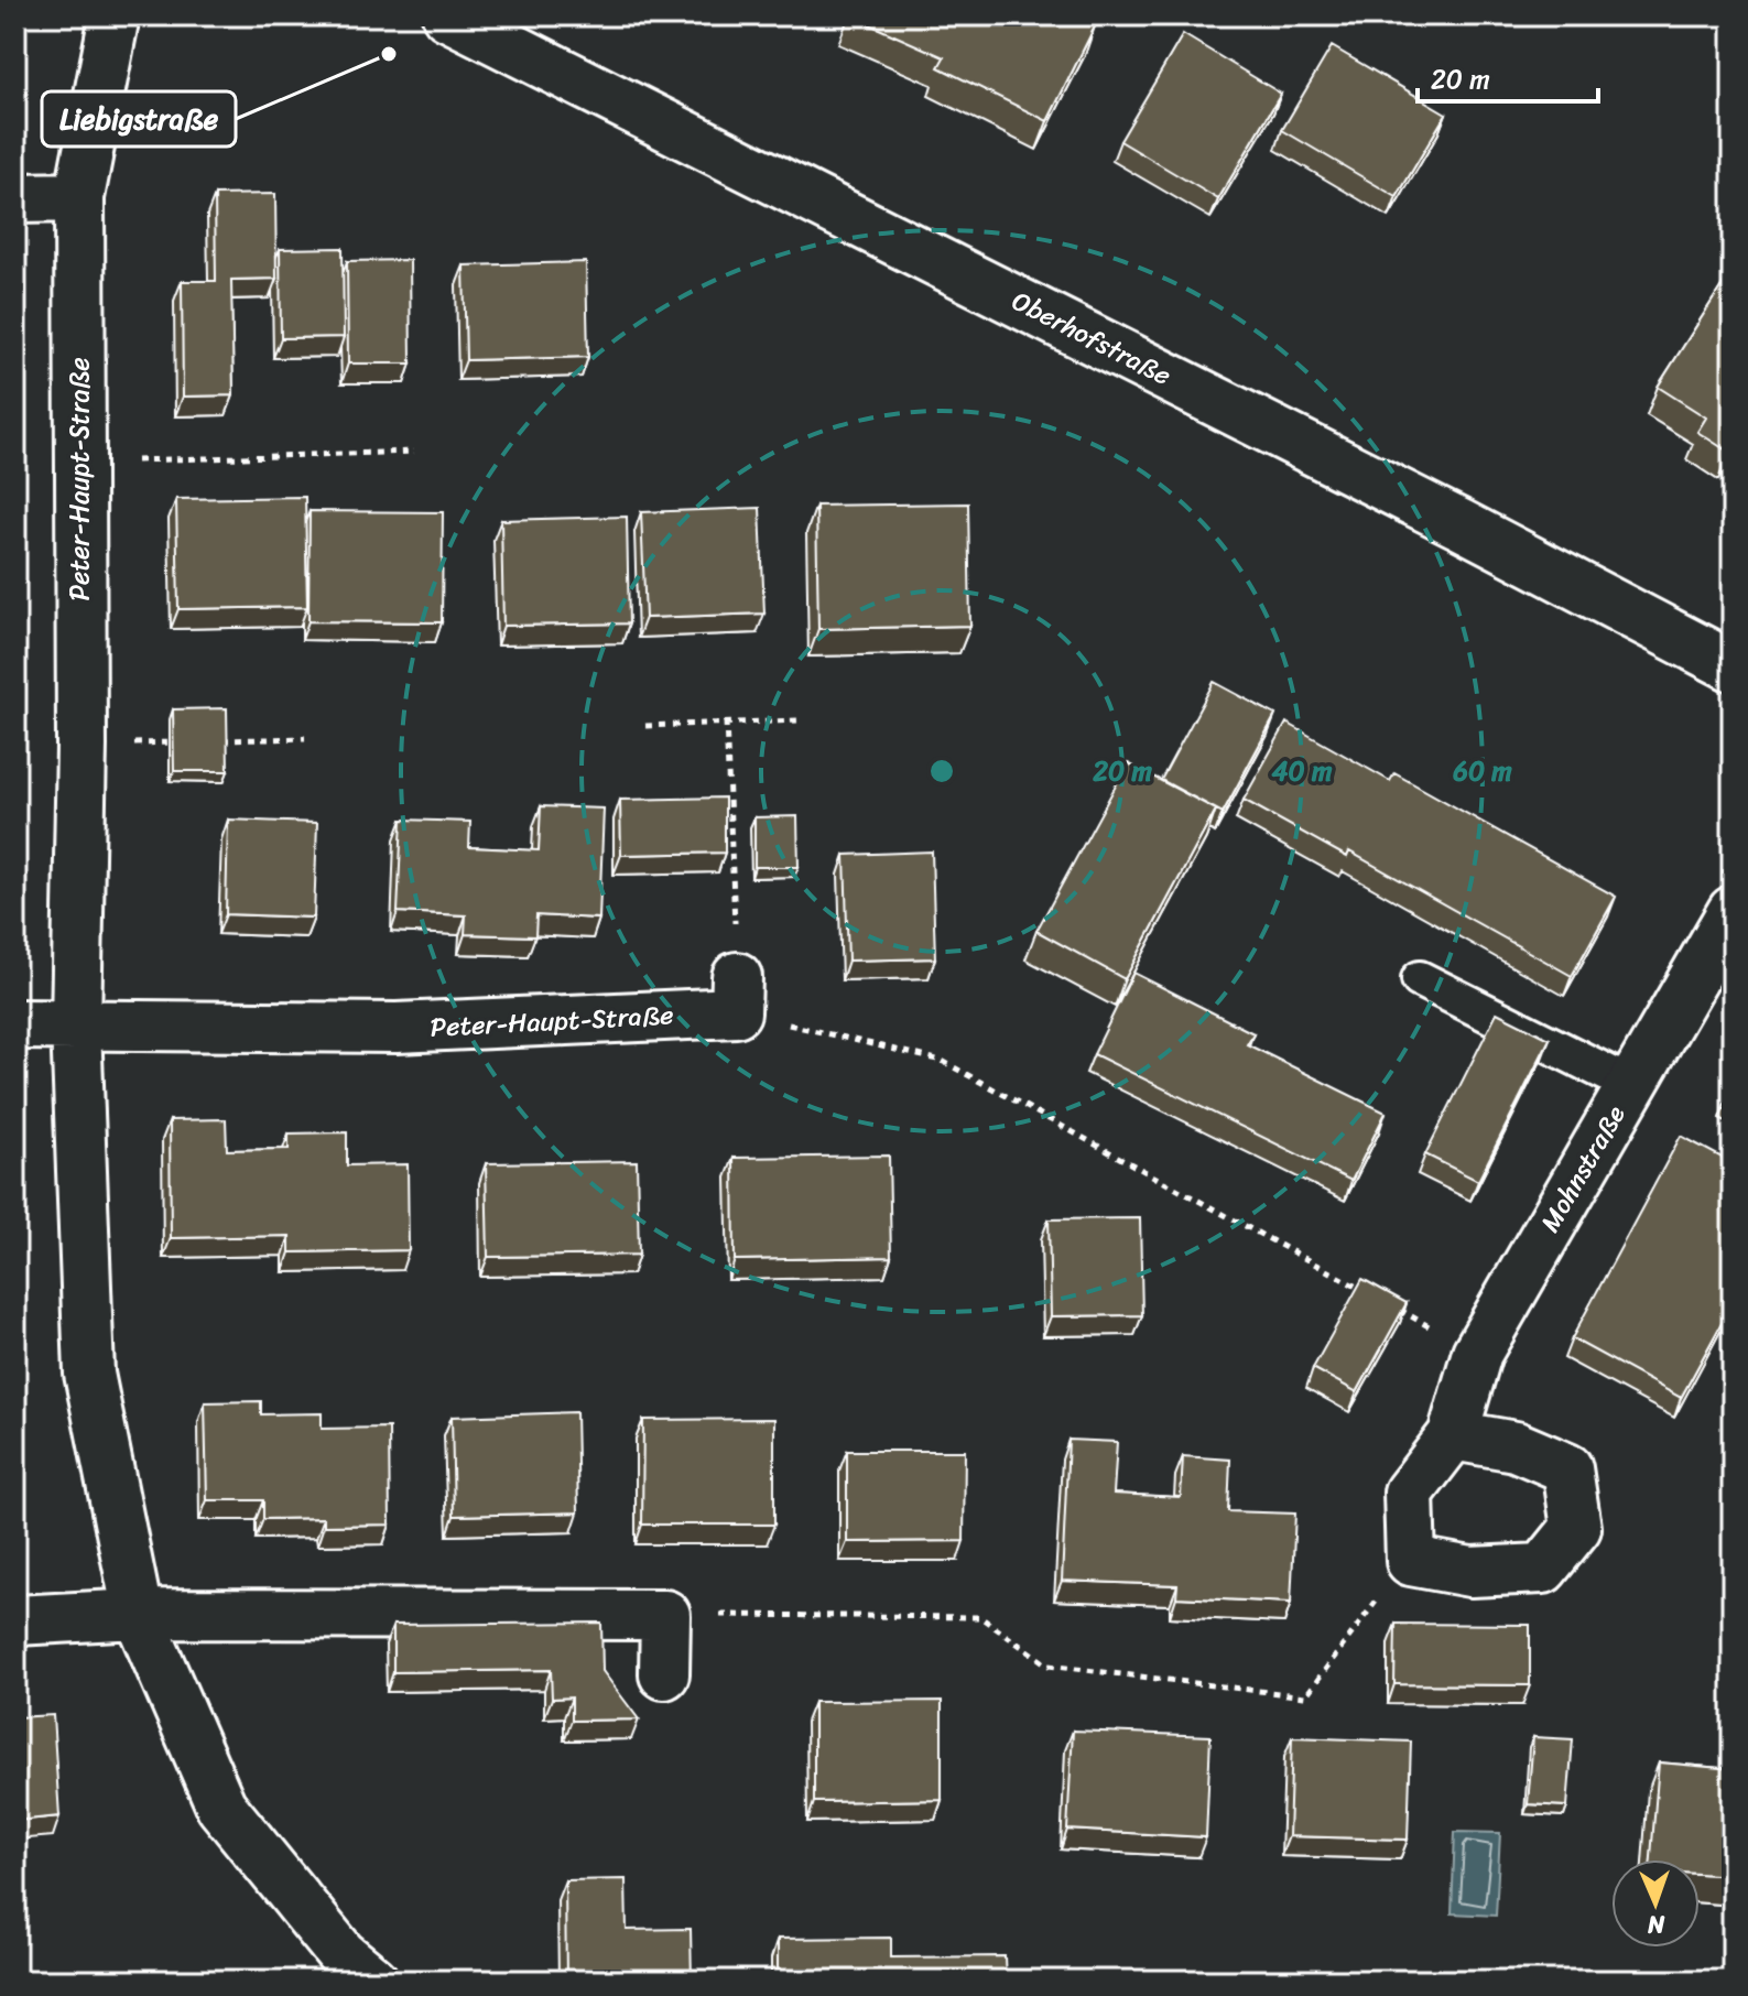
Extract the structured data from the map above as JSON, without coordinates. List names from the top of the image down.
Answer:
{
  "streets": {
    "street": ["Oberhofstraße", "Peter-Haupt-Straße", "Mohnstraße"]
  },
  "places": ["Liebigstraße"],
  "scale_bar": "20 m",
  "north": "bottom",
  "rings": ["20 m", "40 m", "60 m"]
}
